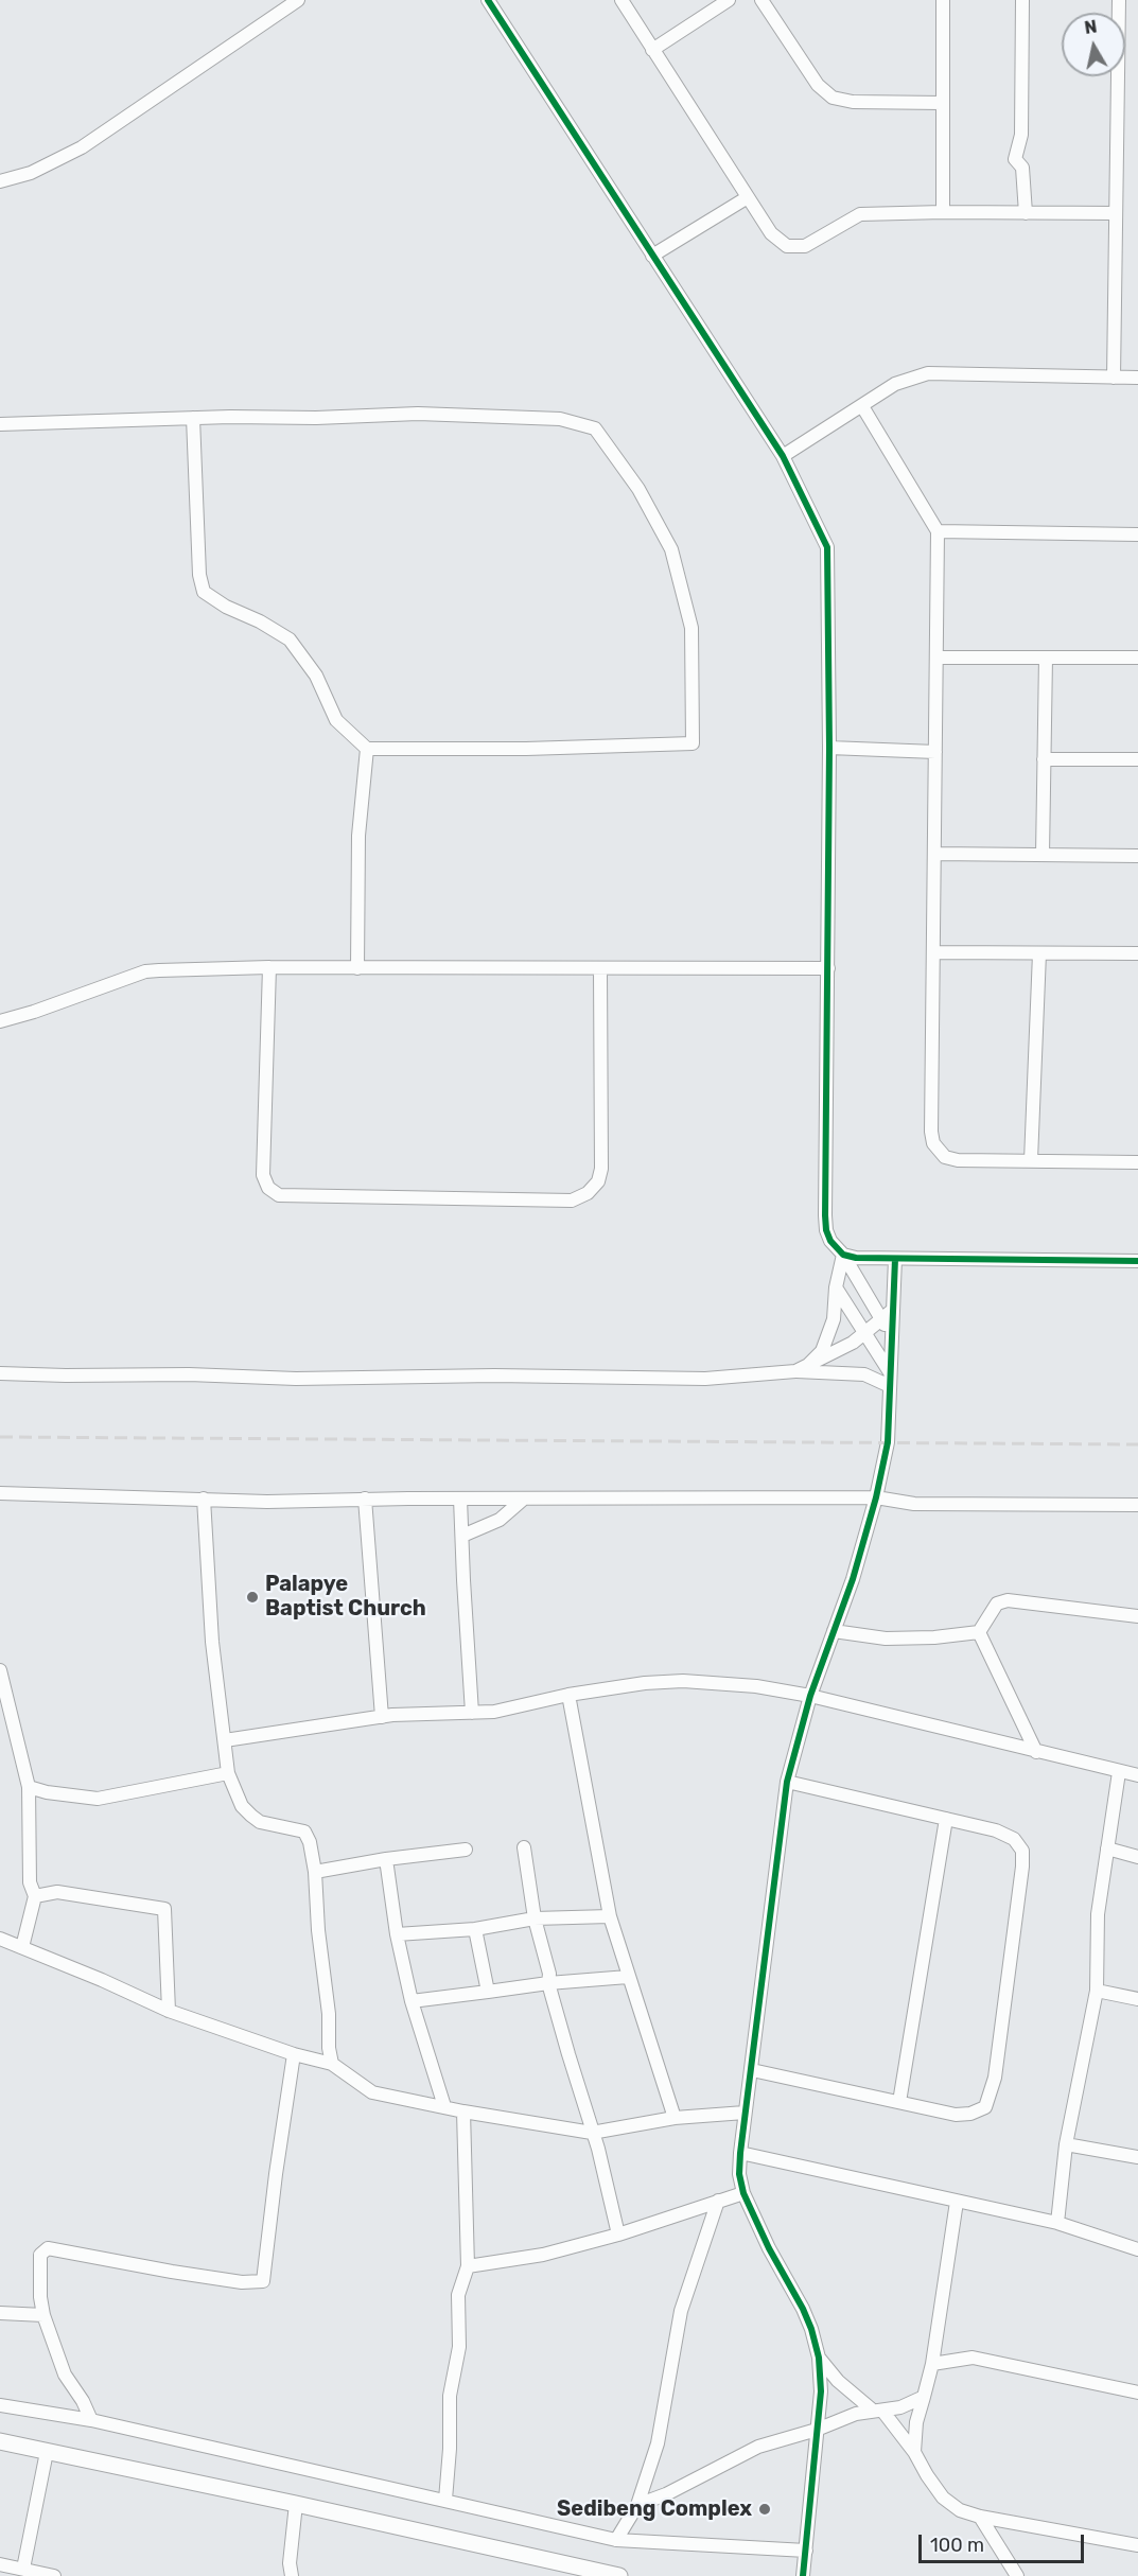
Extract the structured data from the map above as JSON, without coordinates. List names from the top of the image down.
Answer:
{
  "places": ["Palapye Baptist Church", "Sedibeng Complex"],
  "scale_bar": "100 m",
  "north": "top"
}
